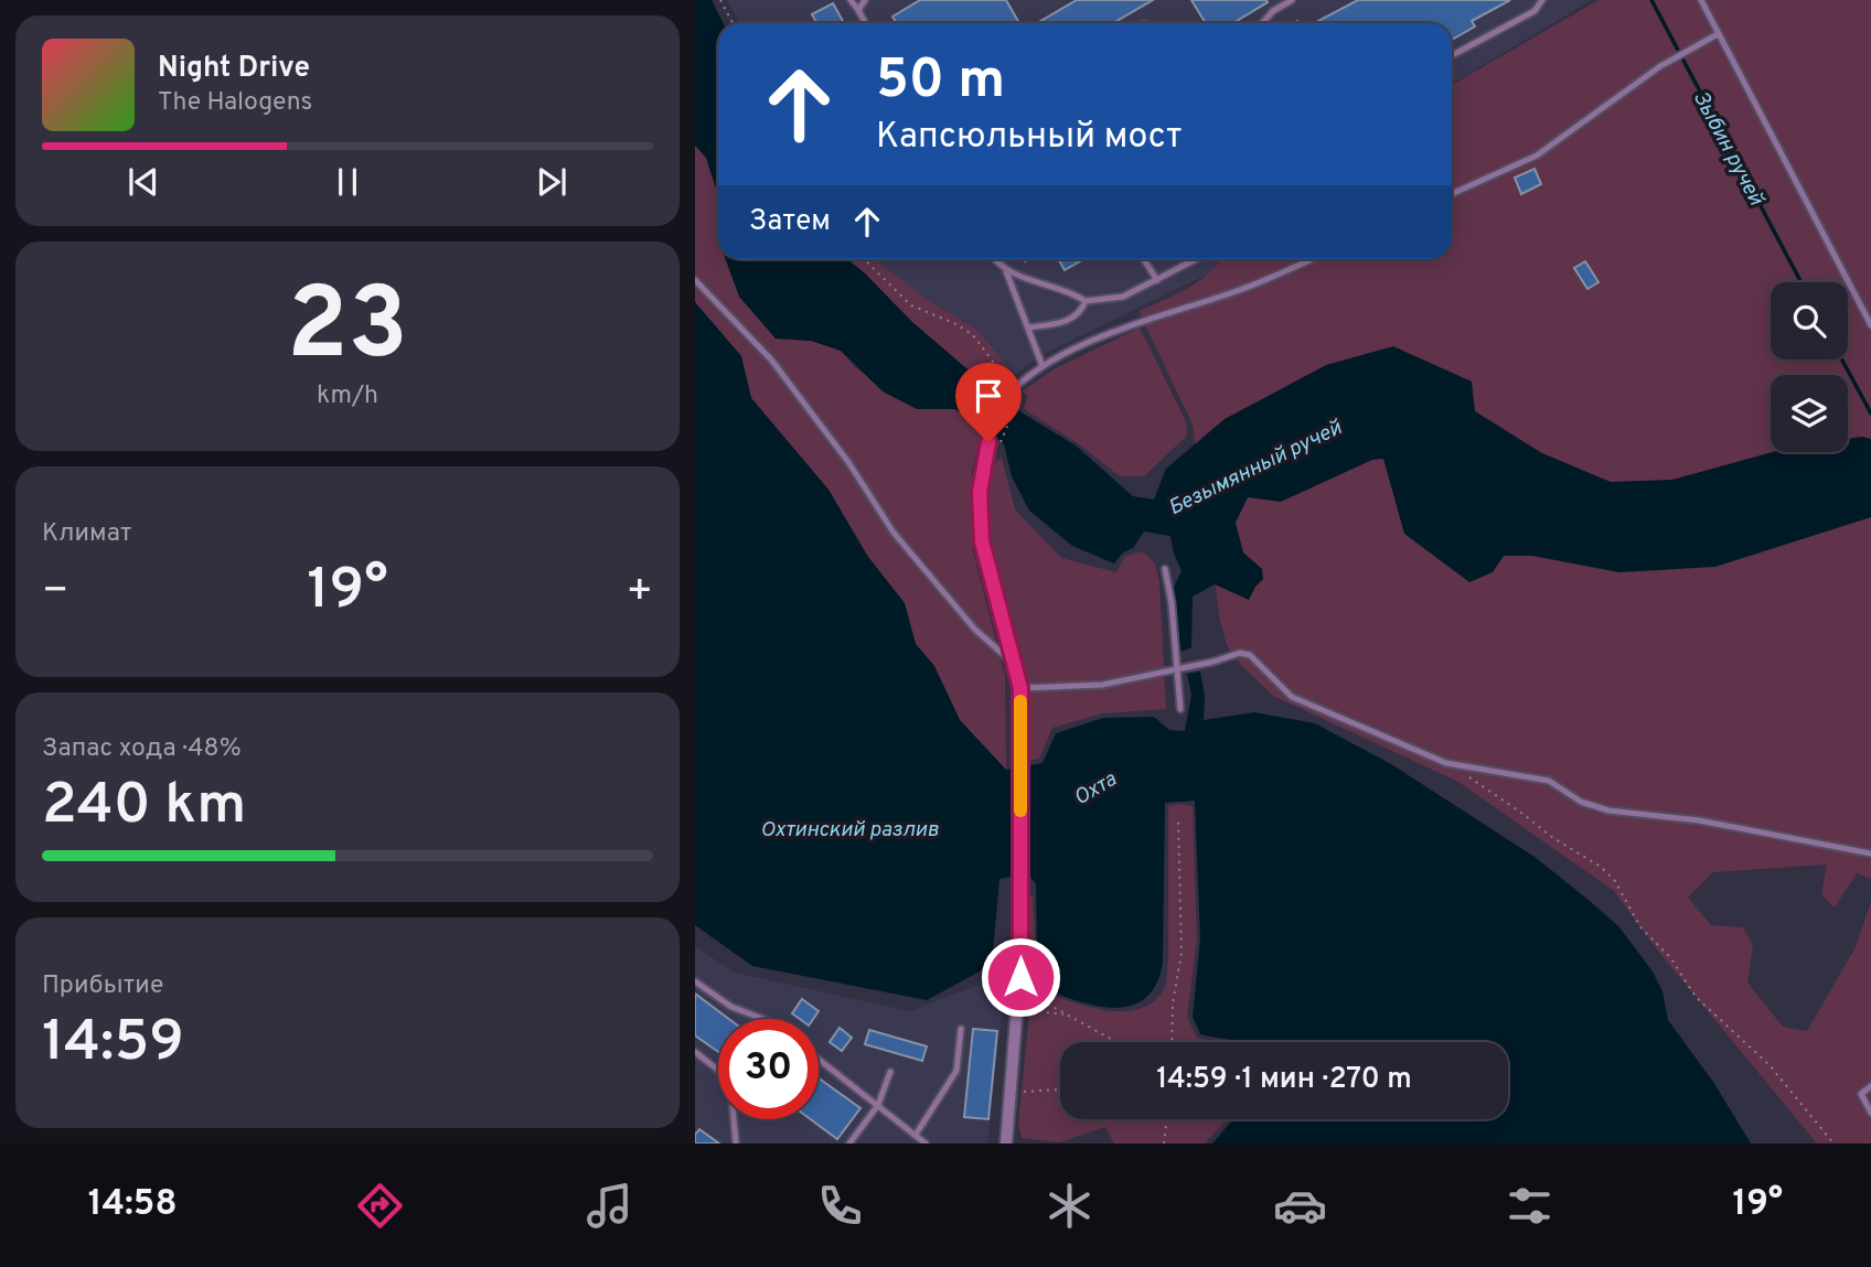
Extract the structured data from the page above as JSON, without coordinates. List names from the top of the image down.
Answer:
{
  "water": [
    "Зыбин ручей",
    "Безымянный ручей",
    "Охта",
    "Охтинский разлив"
  ],
  "page": {
    "turn": ["50 m", "Капсюльный мост"],
    "song": ["Night Drive", "The Halogens"],
    "then": "Затем",
    "tile": [
      ["23", "km/h"],
      "Климат",
      ["Запас хода · 48%", "240 km"],
      ["Прибытие", "14:59"]
    ],
    "heat": ["−", "19°", "+"],
    "limit": "30",
    "trip": "14:59 · 1 мин · 270 m",
    "tabs": ["14:58", "19°"]
  }
}
